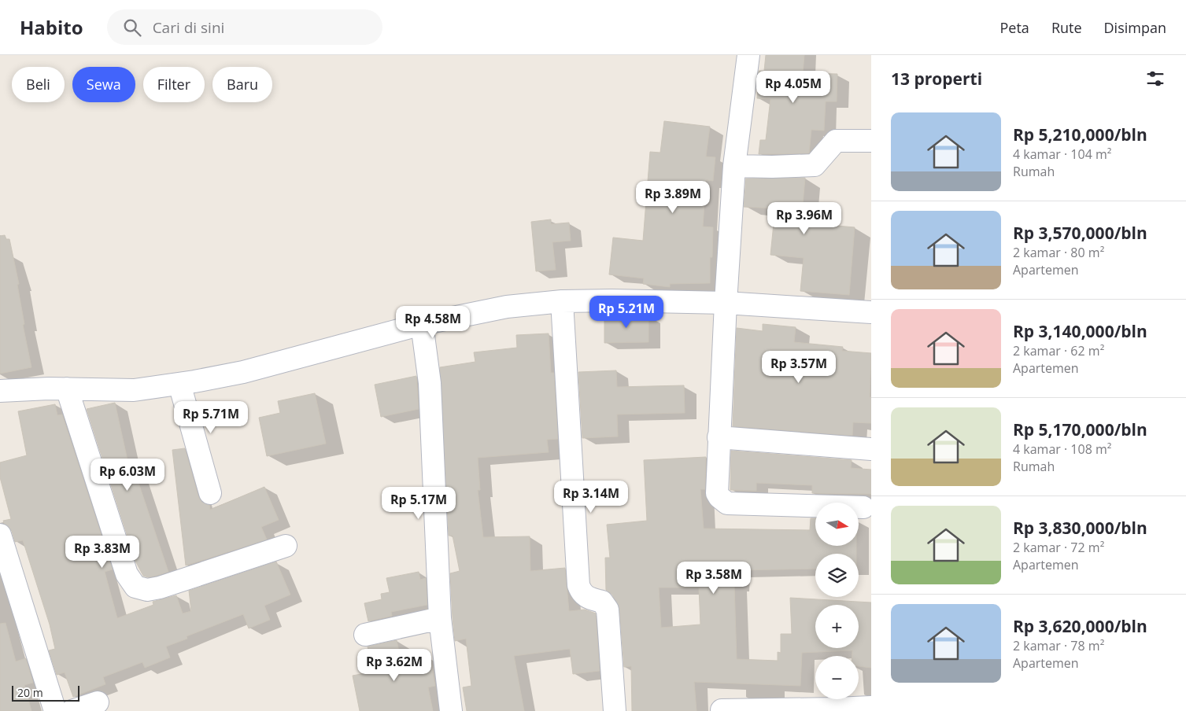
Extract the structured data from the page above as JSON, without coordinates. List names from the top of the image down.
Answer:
{
  "scale_bar": "20 m",
  "north": "right",
  "page": {
    "header": "Habito",
    "search": "Cari di sini",
    "nav": ["Peta", "Rute", "Disimpan"],
    "heading": "13 properti",
    "chip": [
      "Beli",
      "Sewa",
      "Filter",
      "Baru"
    ],
    "price": [
      "Rp 4.05M",
      "Rp 3.89M",
      "Rp 3.96M",
      "Rp 5.21M",
      "Rp 4.58M",
      "Rp 3.57M",
      "Rp 5.71M",
      "Rp 6.03M",
      "Rp 3.14M",
      "Rp 5.17M",
      "Rp 3.83M",
      "Rp 3.58M",
      "Rp 3.62M"
    ],
    "list": [
      {
        "name": "Rp 5,210,000/bln",
        "note": "4 kamar · 104 m² · Rumah"
      },
      {
        "name": "Rp 3,570,000/bln",
        "note": "2 kamar · 80 m² · Apartemen"
      },
      {
        "name": "Rp 3,140,000/bln",
        "note": "2 kamar · 62 m² · Apartemen"
      },
      {
        "name": "Rp 5,170,000/bln",
        "note": "4 kamar · 108 m² · Rumah"
      },
      {
        "name": "Rp 3,830,000/bln",
        "note": "2 kamar · 72 m² · Apartemen"
      },
      {
        "name": "Rp 3,620,000/bln",
        "note": "2 kamar · 78 m² · Apartemen"
      }
    ],
    "map_buttons": ["+", "−"],
    "scale": "20 m"
  }
}
